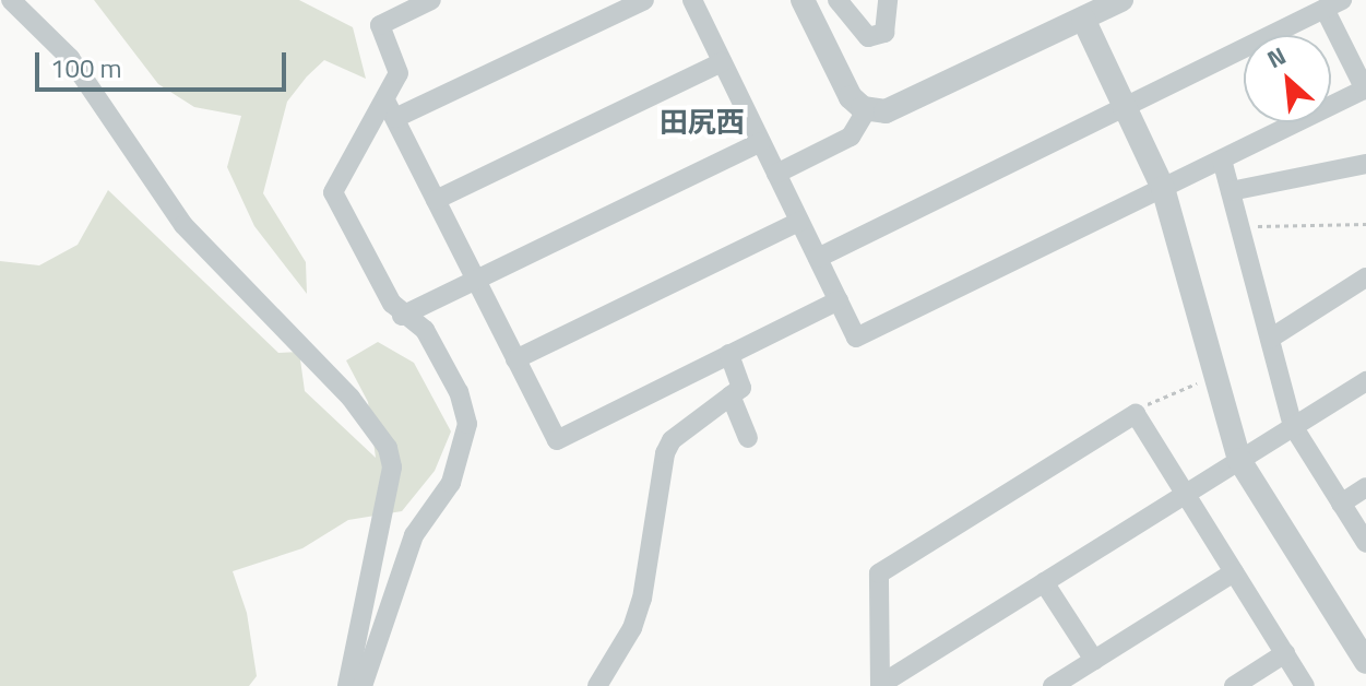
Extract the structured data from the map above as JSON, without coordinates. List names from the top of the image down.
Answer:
{
  "districts": ["田尻西"],
  "scale_bar": "100 m",
  "north": "top left"
}
